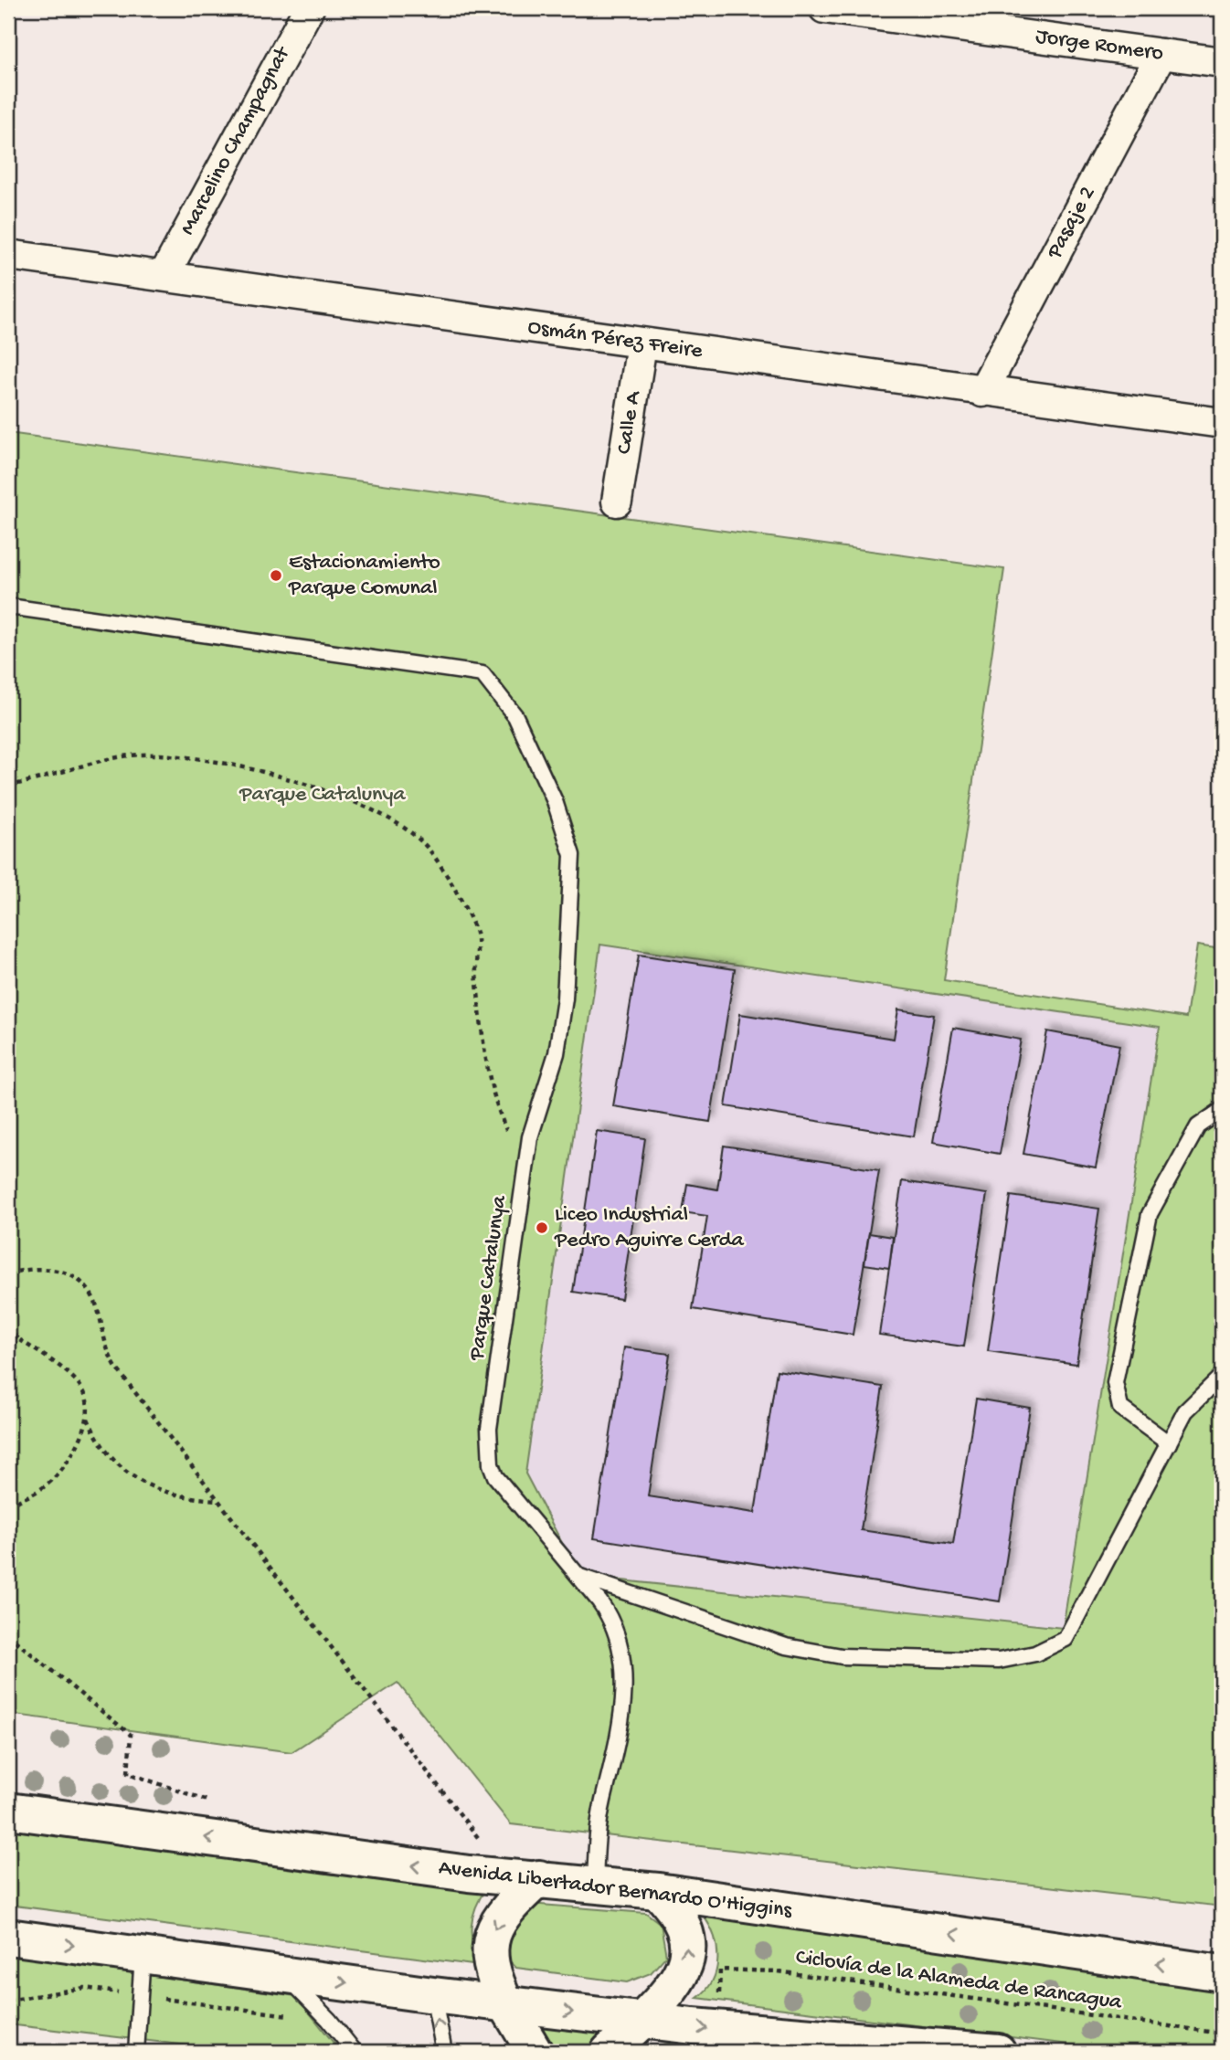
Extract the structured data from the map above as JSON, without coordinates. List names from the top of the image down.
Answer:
{
  "streets": {
    "main road": ["Avenida Libertador Bernardo O'Higgins"],
    "street": [
      "Jorge Romero",
      "Marcelino Champagnat",
      "Pasaje 2",
      "Osmán Pérez Freire",
      "Calle A"
    ],
    "lane": ["Parque Catalunya"],
    "path": ["Ciclovía de la Alameda de Rancagua"]
  },
  "crossings": [
    ["Jorge Romero", "Pasaje 2"],
    ["Marcelino Champagnat", "Osmán Pérez Freire"],
    ["Pasaje 2", "Osmán Pérez Freire"],
    ["Osmán Pérez Freire", "Calle A"],
    ["Parque Catalunya", "Avenida Libertador Bernardo O'Higgins"]
  ],
  "parks": ["Parque Catalunya"],
  "places": ["Estacionamiento Parque Comunal", "Liceo Industrial Pedro Aguirre Cerda"]
}
